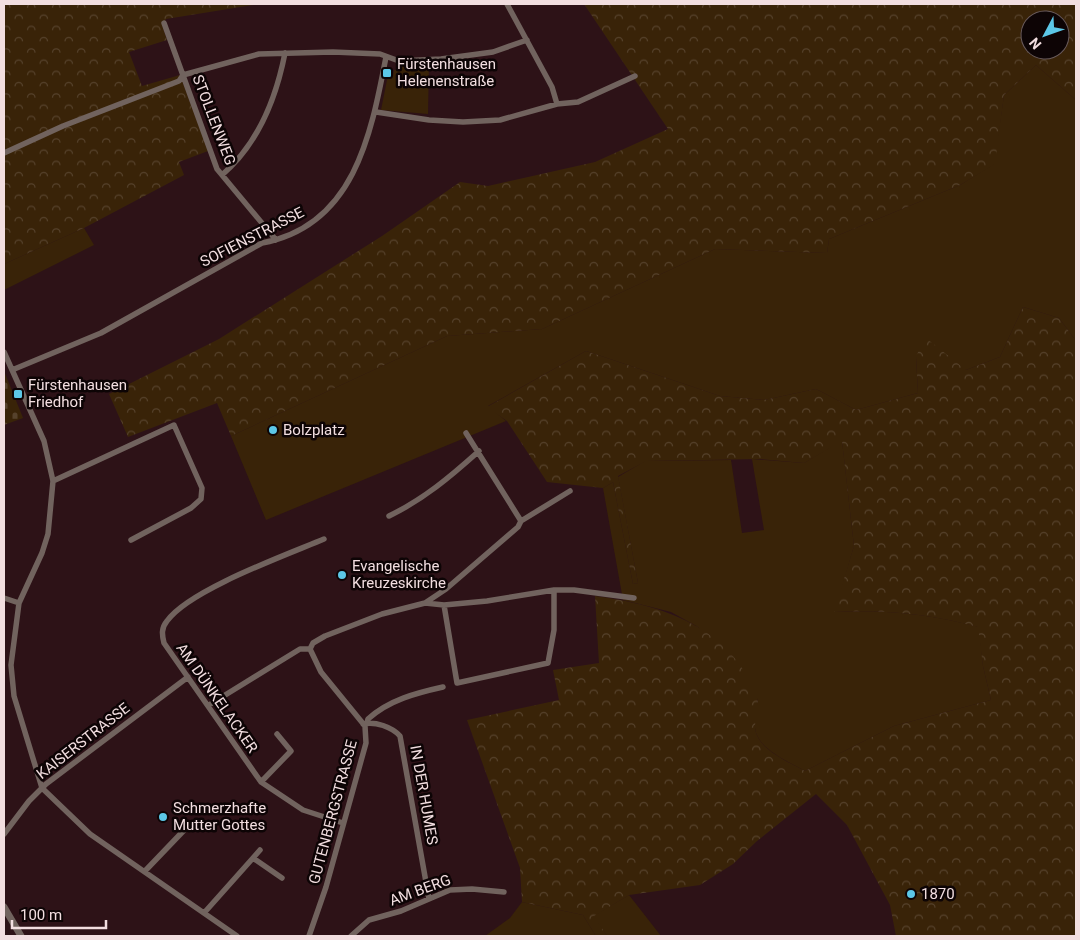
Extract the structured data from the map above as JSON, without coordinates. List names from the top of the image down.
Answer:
{
  "streets": {
    "street": [
      "STOLLENWEG",
      "SOFIENSTRASSE",
      "AM DÜNKELACKER",
      "KAISERSTRASSE",
      "IN DER HUMES",
      "GUTENBERGSTRASSE",
      "AM BERG"
    ]
  },
  "crossings": [
    ["STOLLENWEG", "SOFIENSTRASSE"],
    ["AM DÜNKELACKER", "KAISERSTRASSE"],
    ["AM DÜNKELACKER", "GUTENBERGSTRASSE"],
    ["IN DER HUMES", "GUTENBERGSTRASSE"],
    ["IN DER HUMES", "AM BERG"]
  ],
  "places": {
    "transit": ["Fürstenhausen Helenenstraße", "Fürstenhausen Friedhof"],
    "other": [
      "Bolzplatz",
      "Evangelische Kreuzeskirche",
      "Schmerzhafte Mutter Gottes",
      "1870"
    ]
  },
  "scale_bar": "100 m",
  "north": "bottom left"
}
